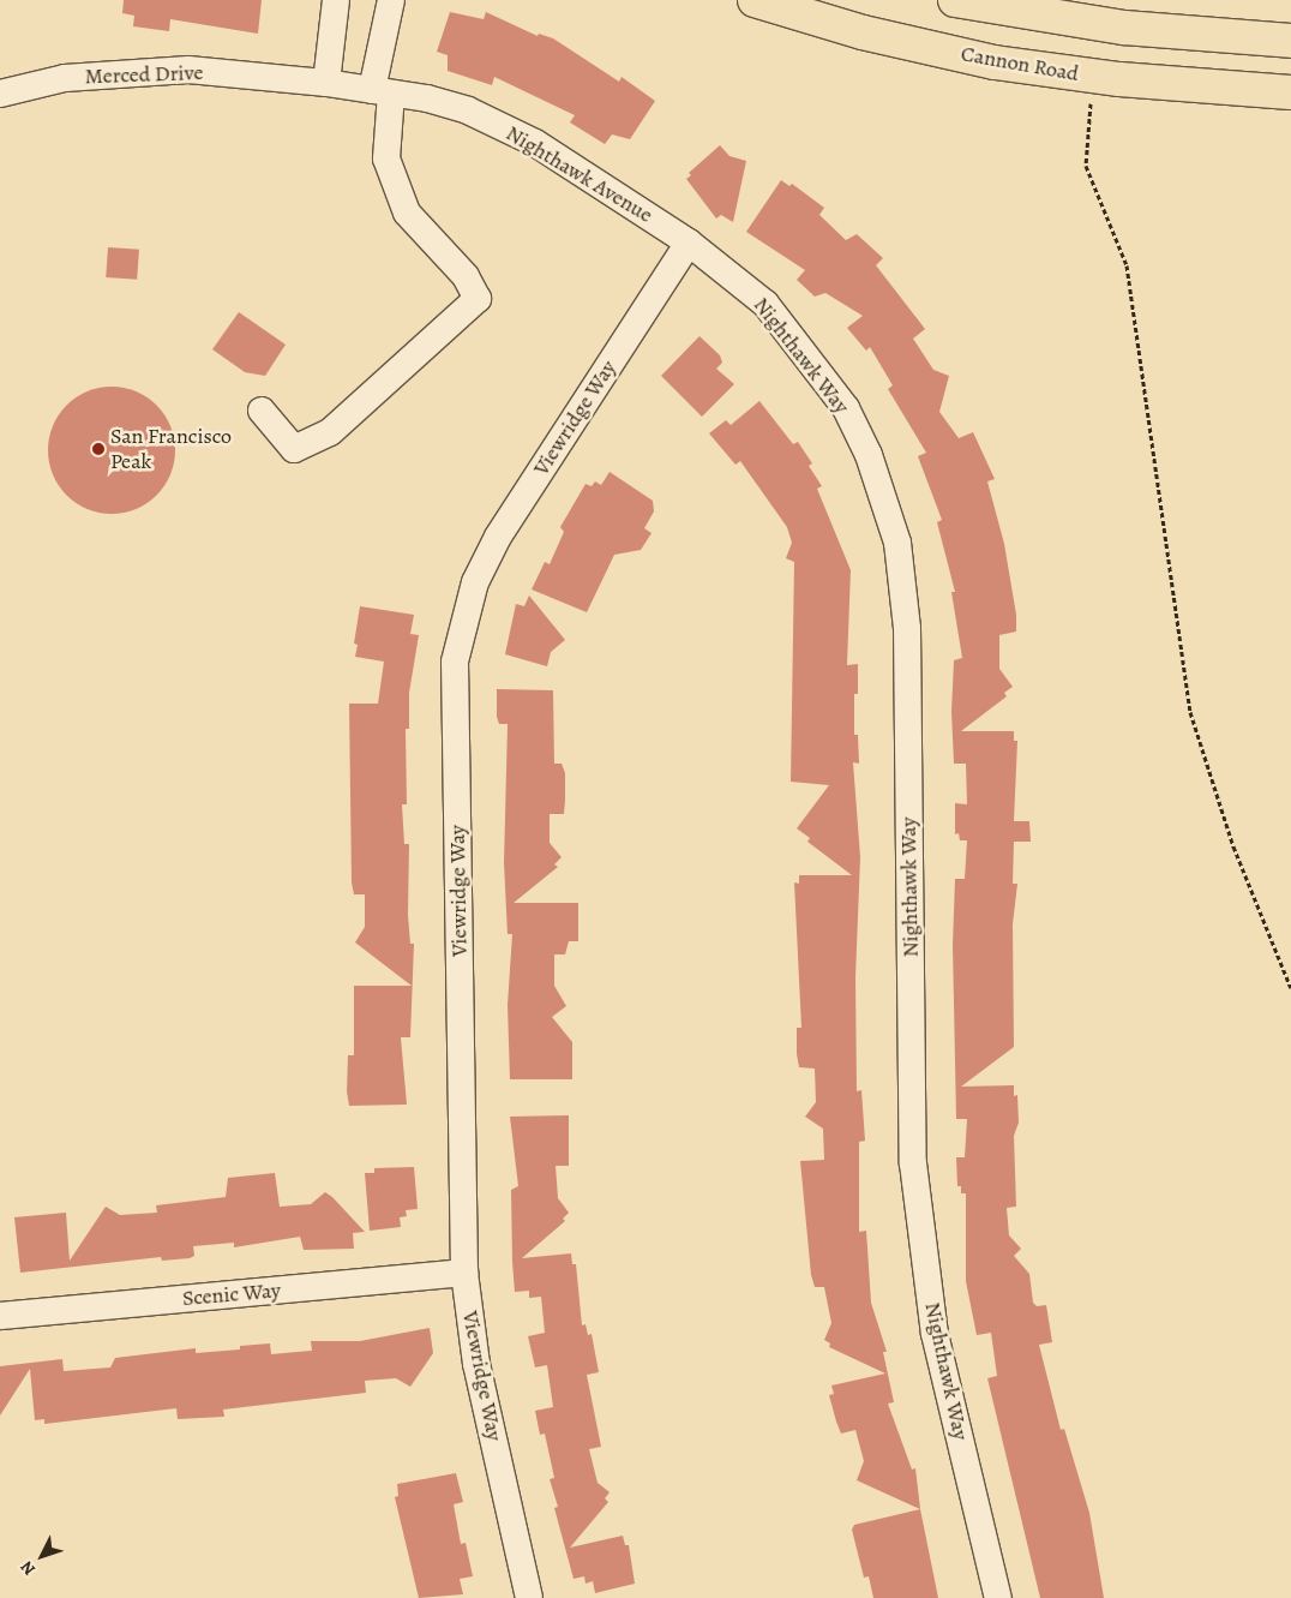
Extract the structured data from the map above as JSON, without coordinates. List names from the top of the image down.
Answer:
{
  "streets": {
    "main road": ["Cannon Road"],
    "street": [
      "Merced Drive",
      "Nighthawk Avenue",
      "Nighthawk Way",
      "Viewridge Way",
      "Scenic Way"
    ]
  },
  "crossings": [
    ["Merced Drive", "Nighthawk Avenue"],
    ["Nighthawk Avenue", "Nighthawk Way"],
    ["Nighthawk Avenue", "Viewridge Way"],
    ["Nighthawk Way", "Viewridge Way"],
    ["Viewridge Way", "Scenic Way"]
  ],
  "places": ["San Francisco Peak"],
  "north": "bottom left"
}
